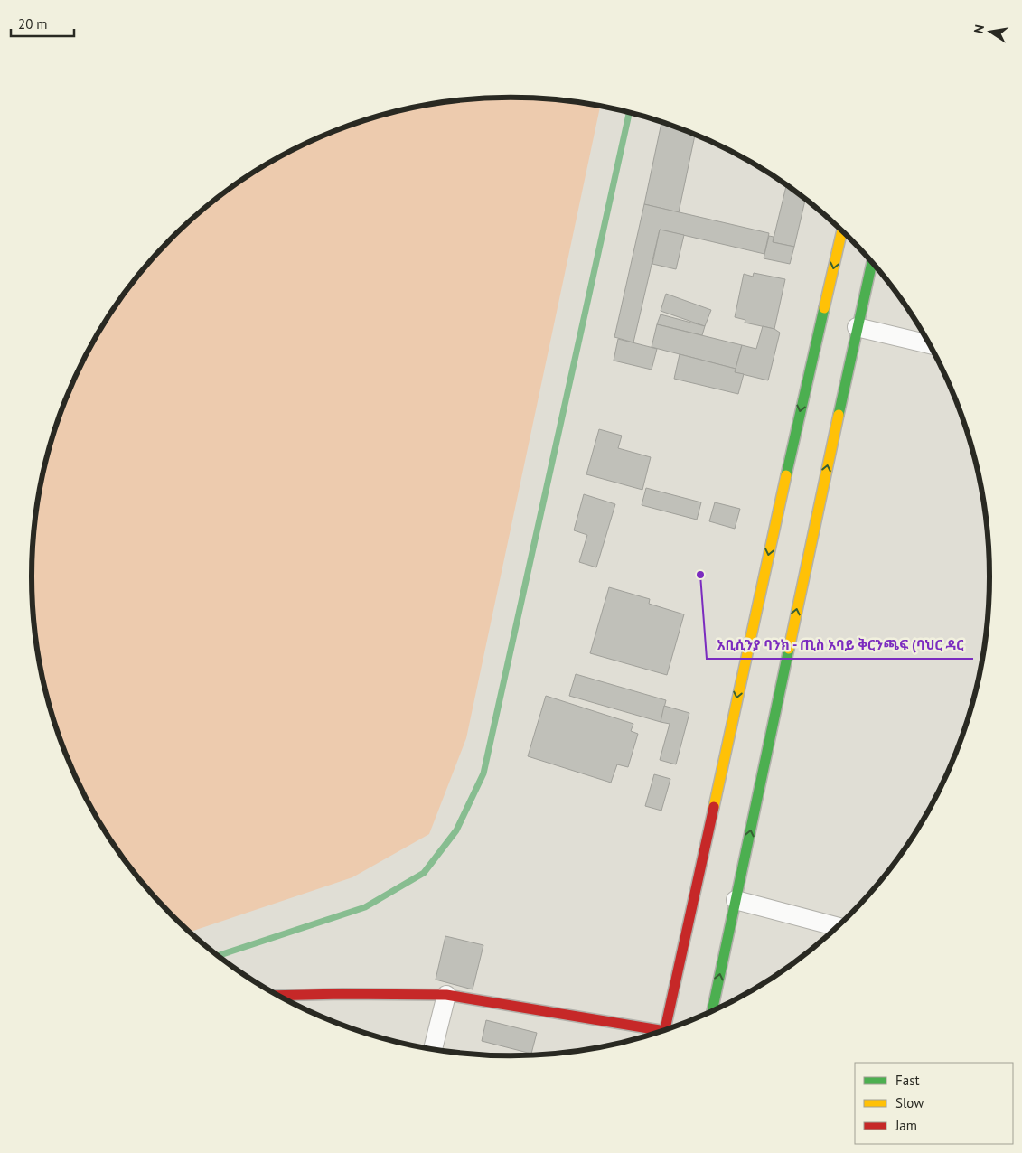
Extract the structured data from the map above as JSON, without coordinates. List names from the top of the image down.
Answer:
{
  "places": ["አቢሲንያ ባንክ - ጢስ አባይ ቅርንጫፍ (ባህር ዳር"],
  "legend": ["Fast", "Slow", "Jam"],
  "scale_bar": "20 m",
  "north": "left"
}
